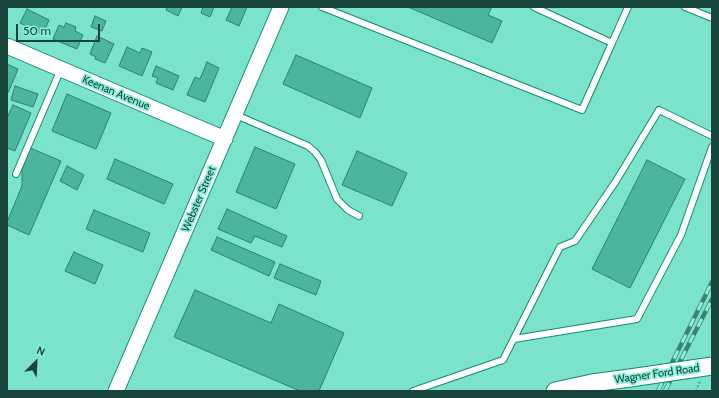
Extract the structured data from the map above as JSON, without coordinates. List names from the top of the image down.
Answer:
{
  "streets": {
    "main road": ["Wagner Ford Road"],
    "street": ["Keenan Avenue", "Webster Street"]
  },
  "crossings": [
    ["Keenan Avenue", "Webster Street"]
  ],
  "scale_bar": "50 m",
  "north": "top right"
}
